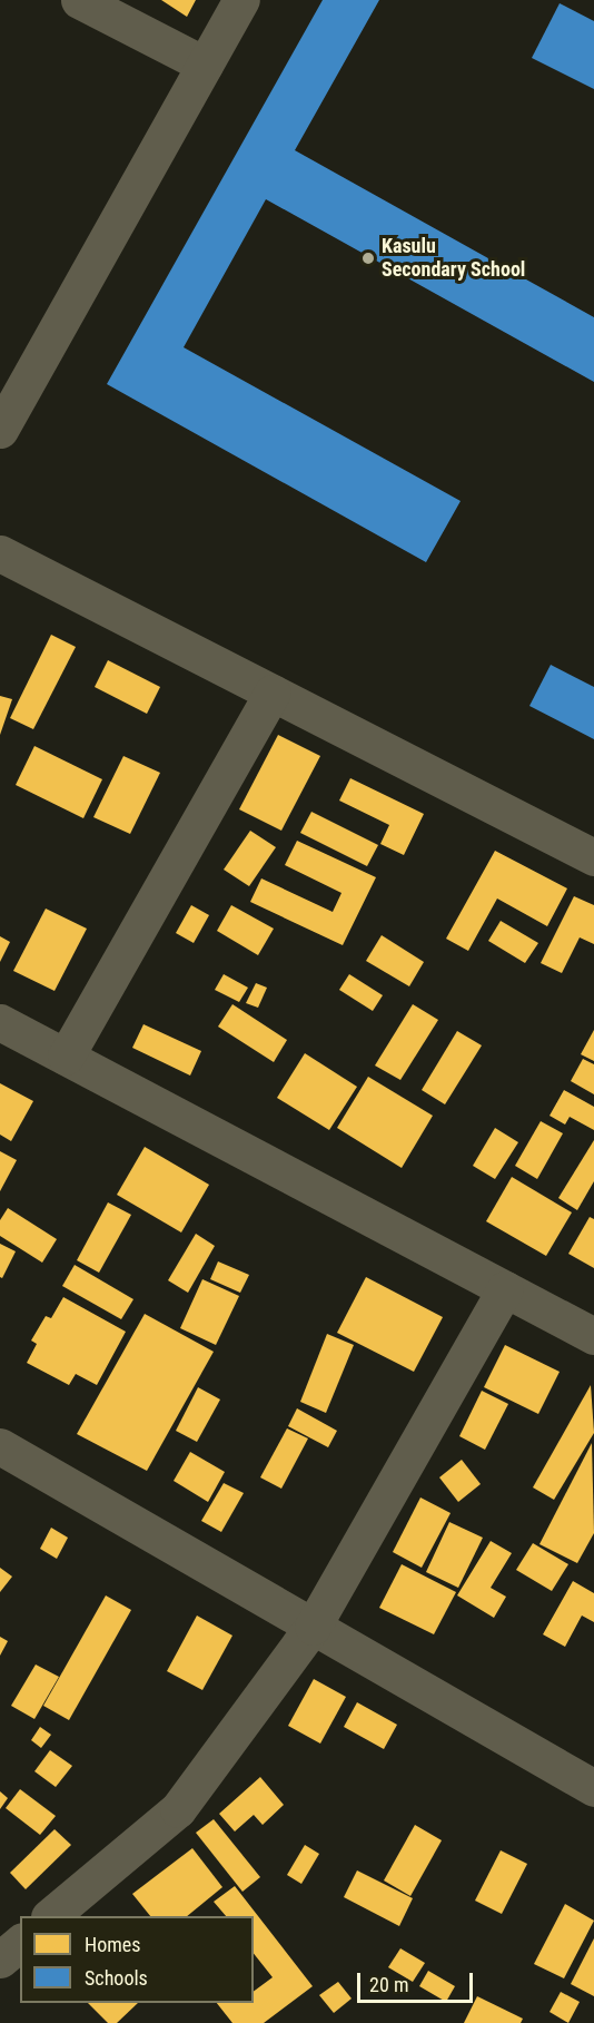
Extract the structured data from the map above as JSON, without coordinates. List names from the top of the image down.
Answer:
{
  "places": ["Kasulu Secondary School"],
  "legend": ["Homes", "Schools"],
  "scale_bar": "20 m"
}
